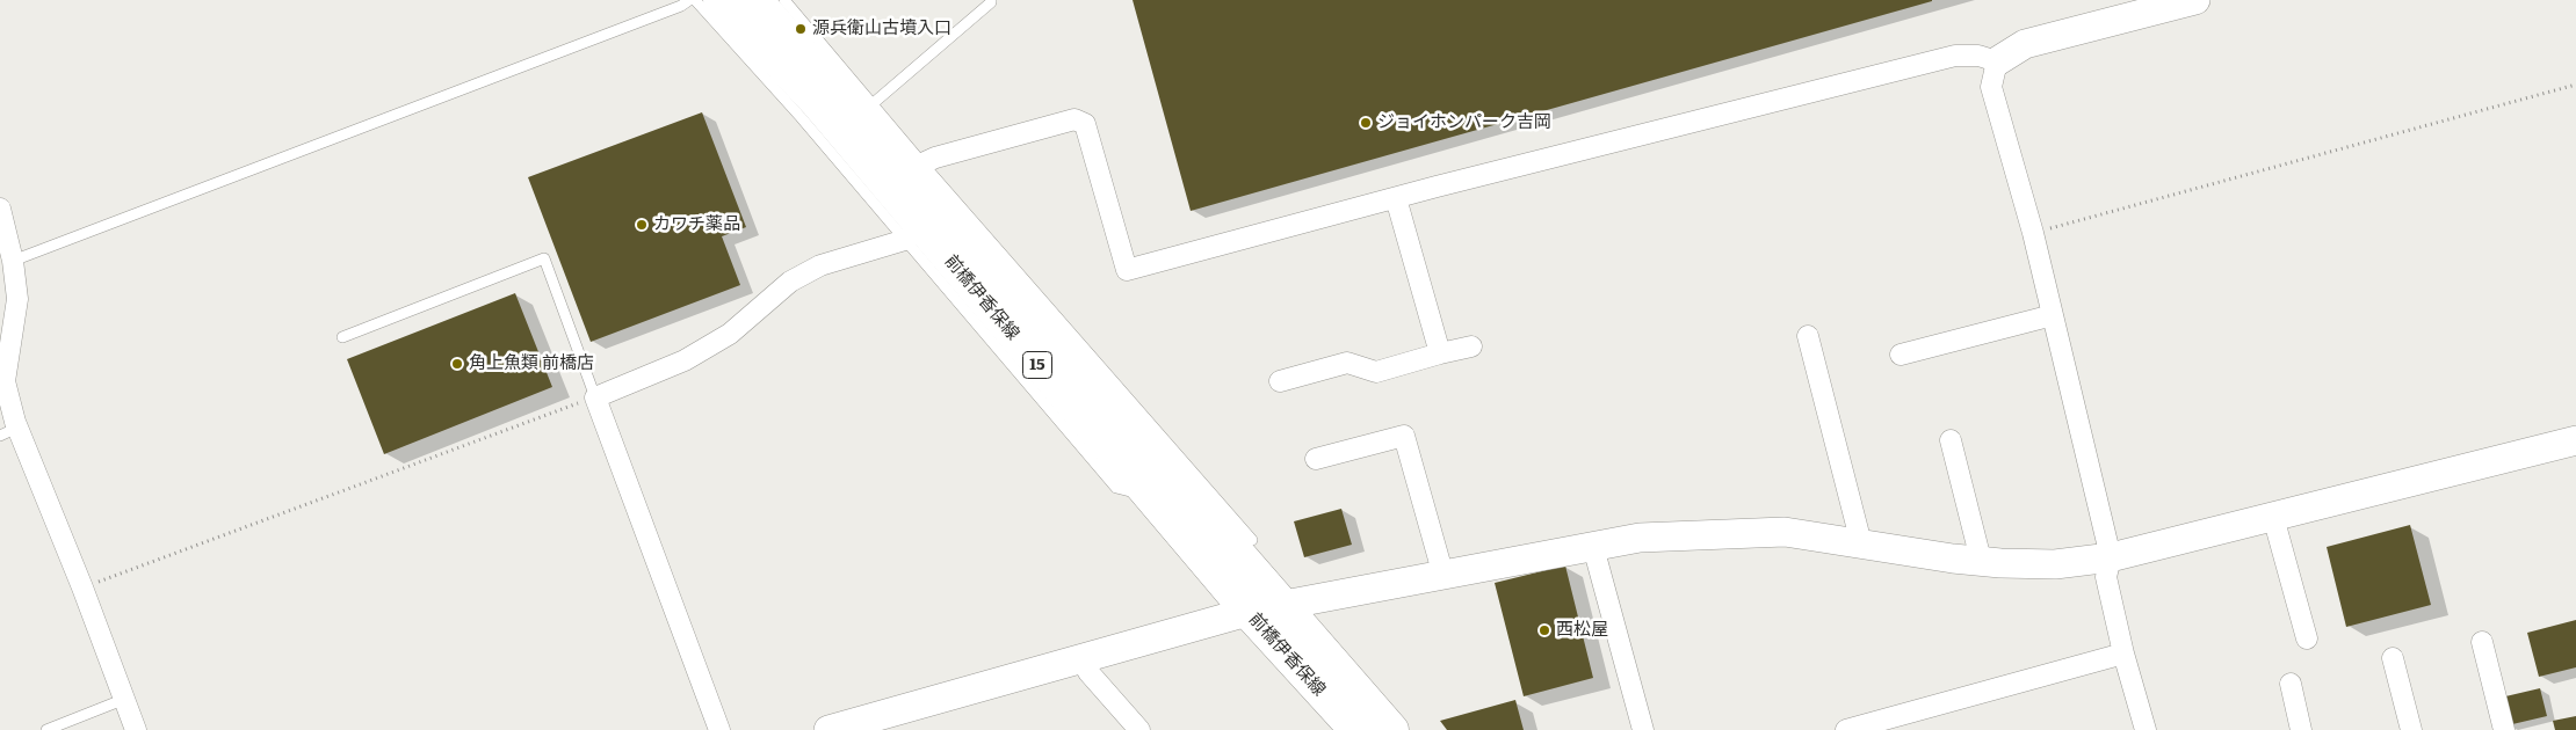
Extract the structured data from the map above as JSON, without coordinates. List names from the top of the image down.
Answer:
{
  "streets": {
    "main road": ["前橋伊香保線", "15"]
  },
  "places": [
    "源兵衛山古墳入口",
    "ジョイホンパーク吉岡",
    "カワチ薬品",
    "角上魚類 前橋店",
    "西松屋"
  ]
}
